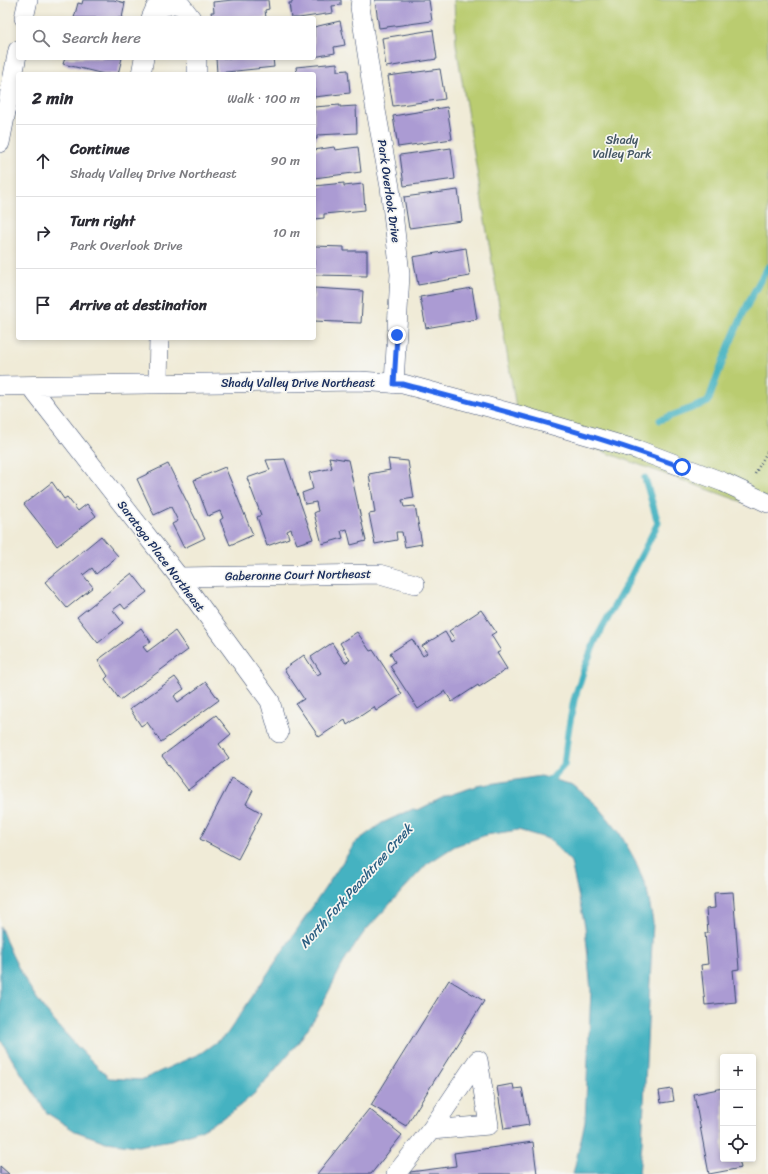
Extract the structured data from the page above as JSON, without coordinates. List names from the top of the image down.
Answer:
{
  "streets": {
    "street": [
      "Park Overlook Drive",
      "Shady Valley Drive Northeast",
      "Saratoga Place Northeast",
      "Gaberonne Court Northeast"
    ]
  },
  "crossings": [
    ["Park Overlook Drive", "Shady Valley Drive Northeast"],
    ["Shady Valley Drive Northeast", "Saratoga Place Northeast"],
    ["Saratoga Place Northeast", "Gaberonne Court Northeast"]
  ],
  "water": ["North Fork Peachtree Creek"],
  "parks": ["Shady Valley Park"],
  "page": {
    "search": "Search here",
    "heading": ["2 min", "Walk · 100 m"],
    "list": [
      ["Continue", "Shady Valley Drive Northeast", "90 m"],
      ["Turn right", "Park Overlook Drive", "10 m"],
      "Arrive at destination"
    ],
    "map_buttons": ["+", "−"]
  }
}
